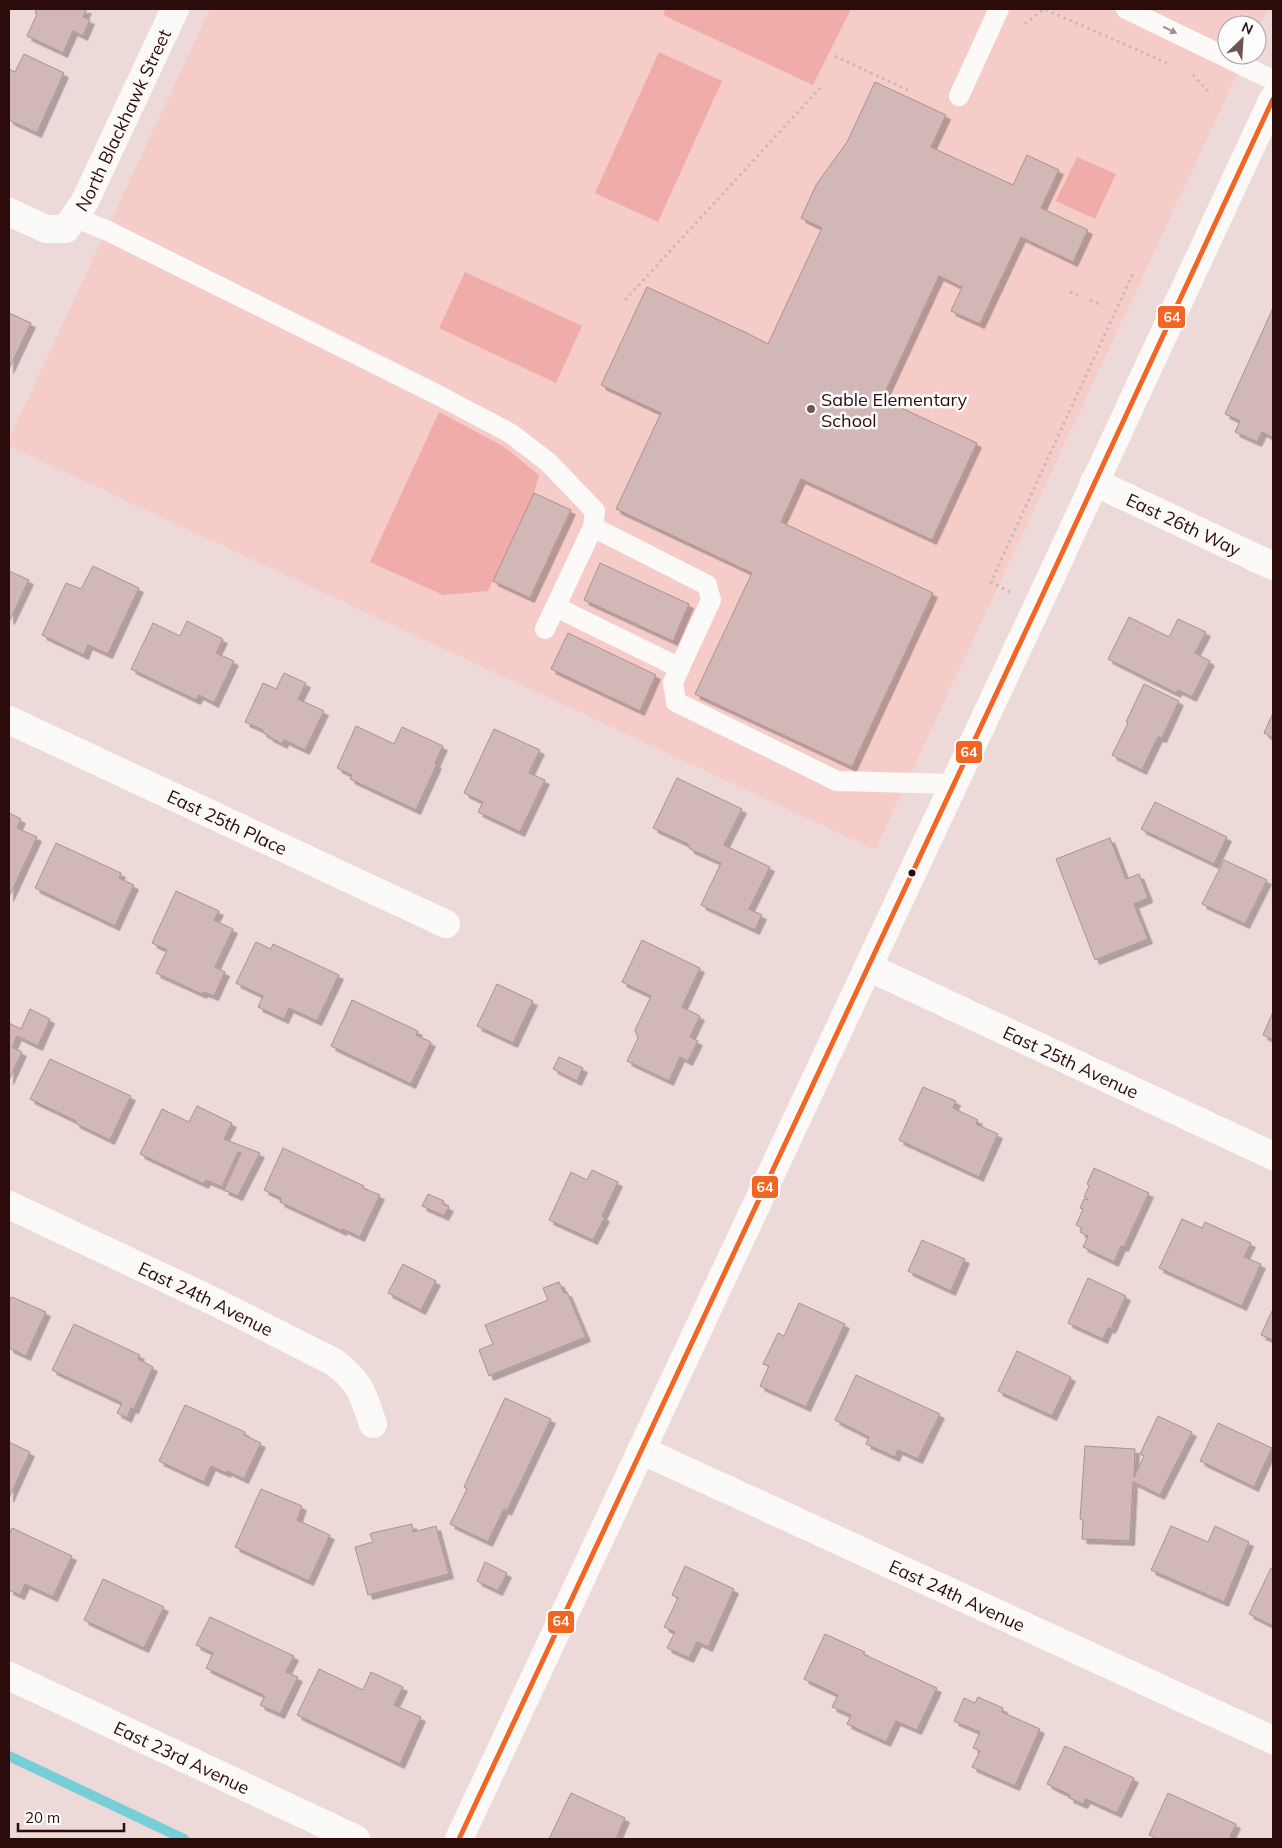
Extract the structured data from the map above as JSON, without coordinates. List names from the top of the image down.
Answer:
{
  "streets": {
    "street": [
      "North Blackhawk Street",
      "East 26th Way",
      "East 25th Place",
      "East 25th Avenue",
      "East 24th Avenue",
      "East 23rd Avenue"
    ]
  },
  "places": ["Sable Elementary School"],
  "lines": ["transit line 64"],
  "scale_bar": "20 m",
  "north": "top right"
}
